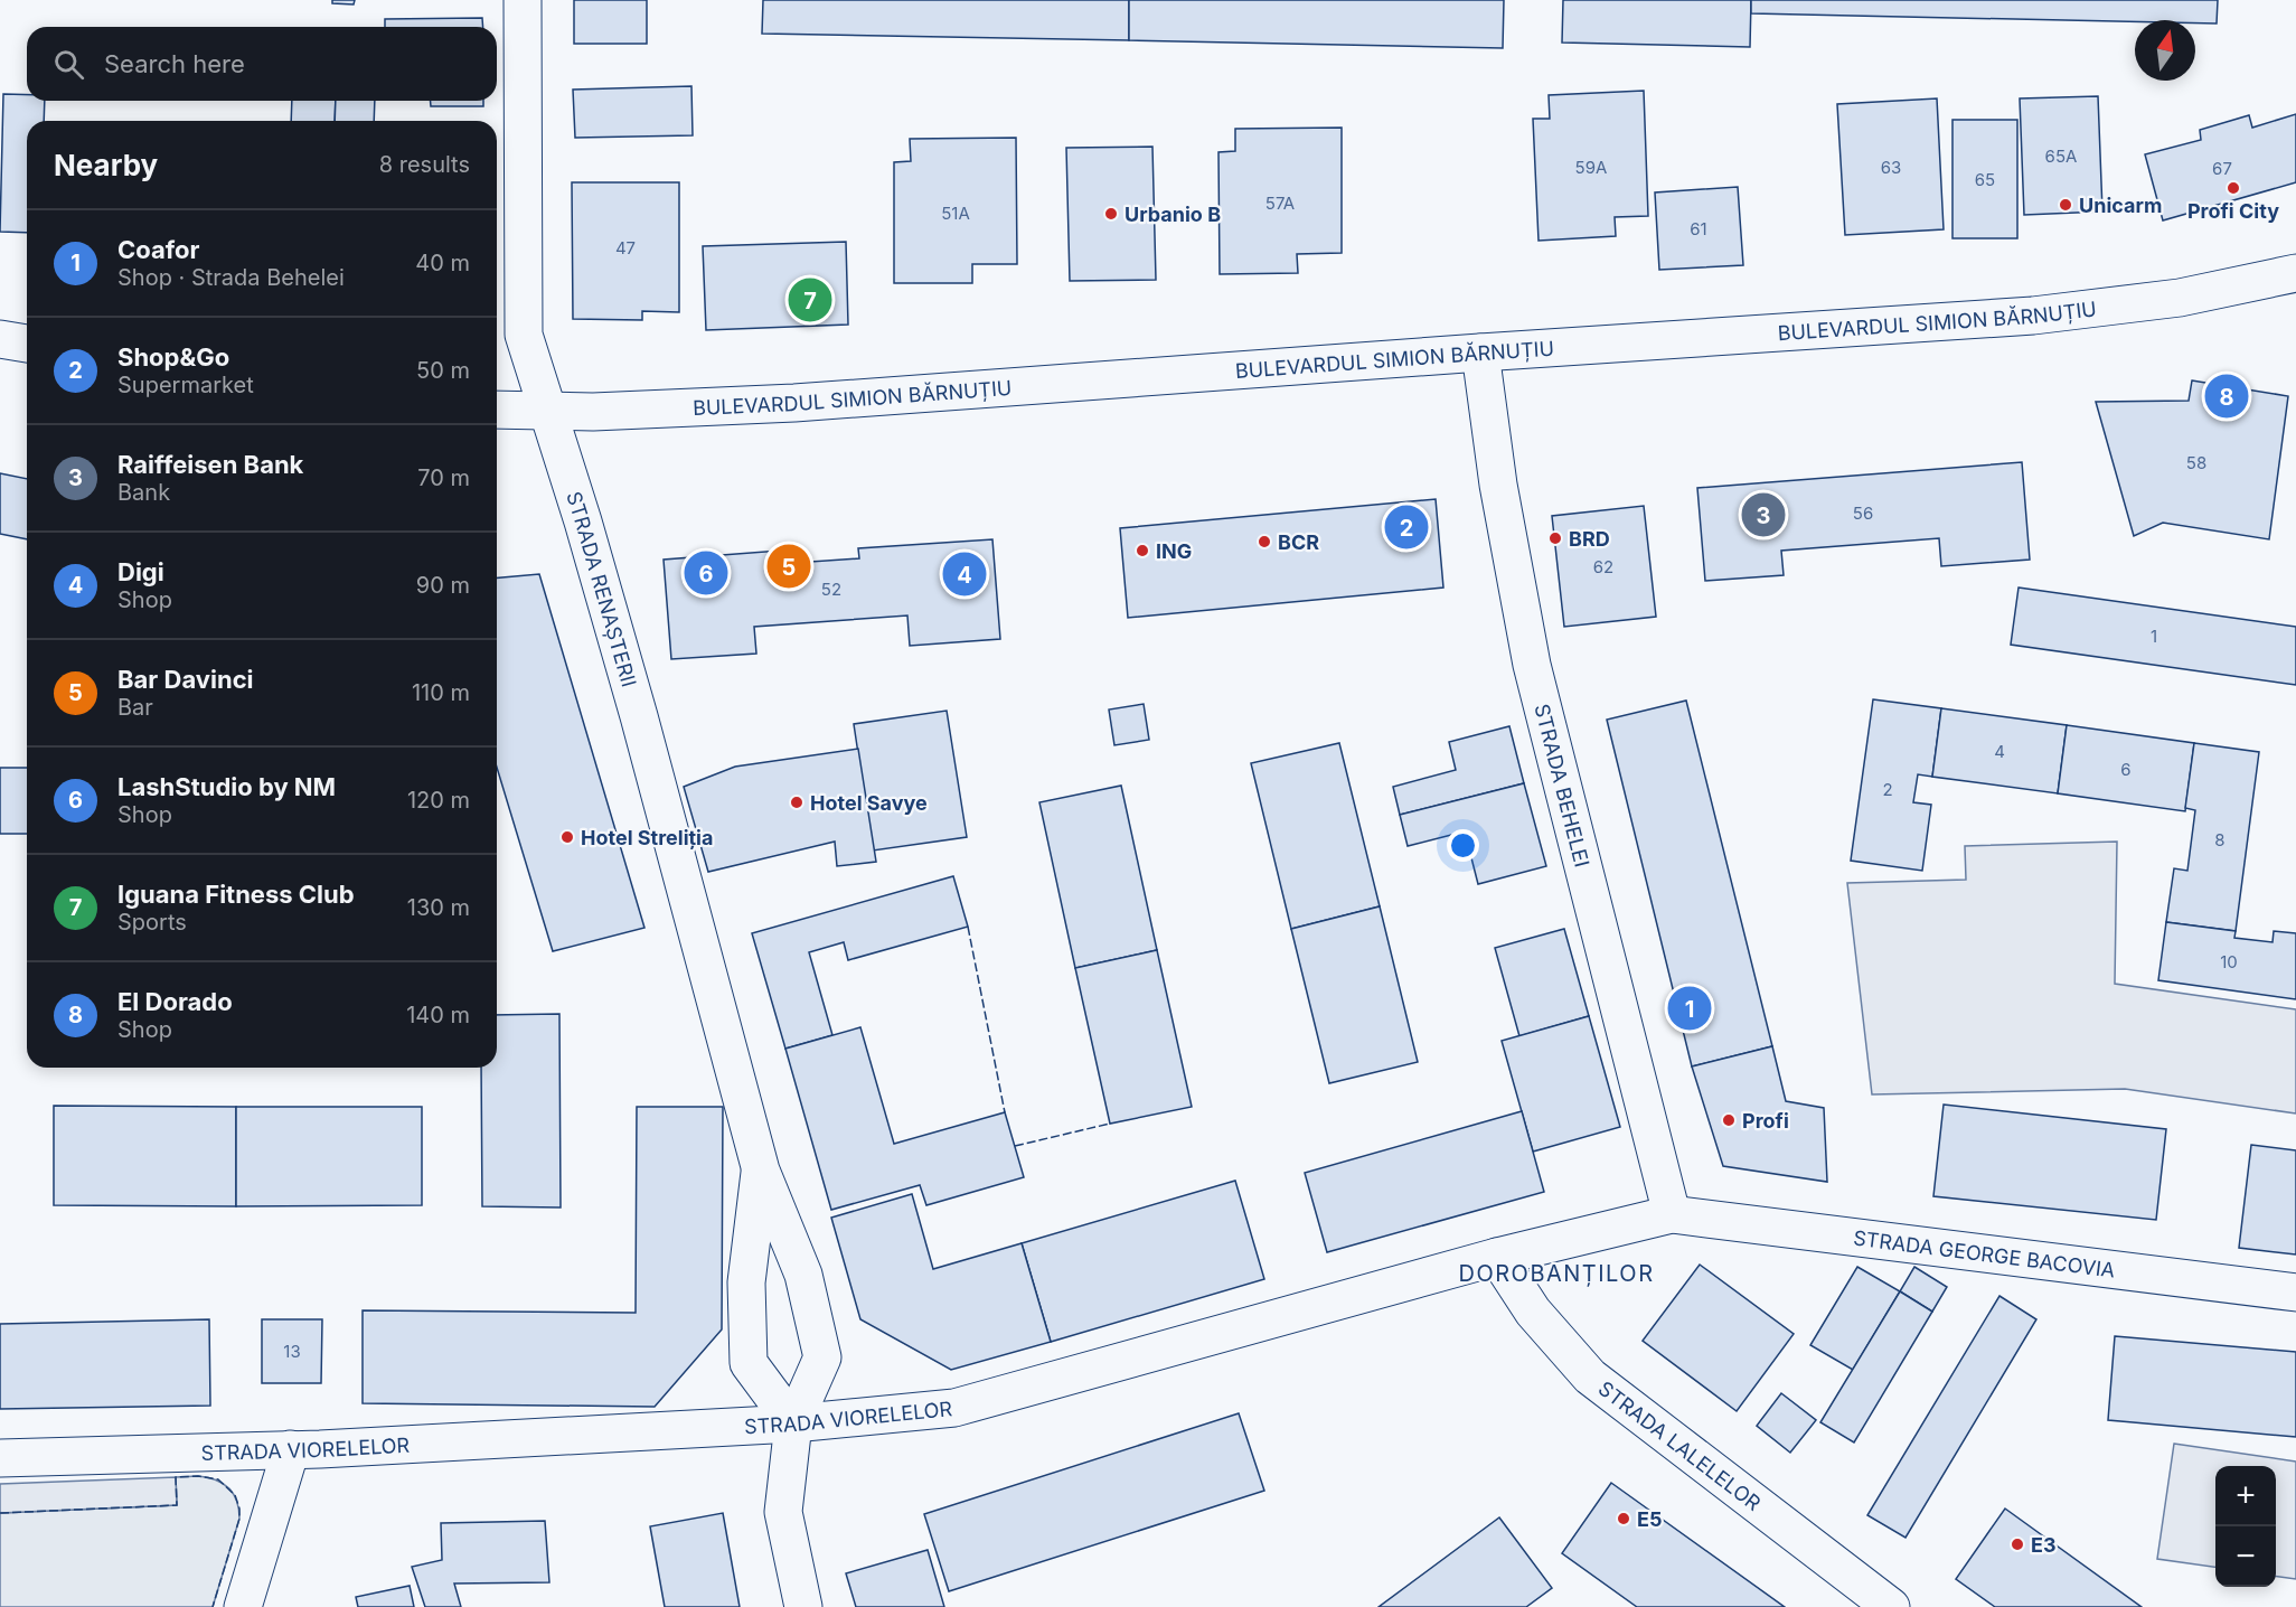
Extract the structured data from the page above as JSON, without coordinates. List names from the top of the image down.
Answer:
{
  "streets": {
    "street": [
      "BULEVARDUL SIMION BĂRNUȚIU",
      "STRADA RENAȘTERII",
      "STRADA BEHELEI",
      "STRADA GEORGE BACOVIA",
      "STRADA VIORELELOR",
      "STRADA LALELELOR"
    ]
  },
  "crossings": [
    ["BULEVARDUL SIMION BĂRNUȚIU", "STRADA RENAȘTERII"],
    ["BULEVARDUL SIMION BĂRNUȚIU", "STRADA BEHELEI"],
    ["STRADA RENAȘTERII", "STRADA VIORELELOR"],
    ["STRADA BEHELEI", "STRADA GEORGE BACOVIA"],
    ["STRADA BEHELEI", "STRADA VIORELELOR"],
    ["STRADA GEORGE BACOVIA", "STRADA VIORELELOR"],
    ["STRADA VIORELELOR", "STRADA LALELELOR"]
  ],
  "districts": ["DOROBANȚILOR"],
  "places": [
    "Profi City",
    "Unicarm",
    "Urbanio B",
    "BRD",
    "BCR",
    "ING",
    "Hotel Savye",
    "Hotel Streliția",
    "Profi",
    "E5",
    "E3"
  ],
  "house_numbers": [
    "65A",
    "59A",
    "63",
    "67",
    "65",
    "57A",
    "51A",
    "61",
    "47",
    "58",
    "56",
    "62",
    "52",
    "1",
    "4",
    "6",
    "2",
    "8",
    "10",
    "13"
  ],
  "north": "top",
  "page": {
    "search": "Search here",
    "heading": ["Nearby", "8 results"],
    "list": [
      {
        "mark": "1",
        "name": "Coafor",
        "note": "Shop · Strada Behelei",
        "value": "40 m"
      },
      {
        "mark": "2",
        "name": "Shop&Go",
        "note": "Supermarket",
        "value": "50 m"
      },
      {
        "mark": "3",
        "name": "Raiffeisen Bank",
        "note": "Bank",
        "value": "70 m"
      },
      {
        "mark": "4",
        "name": "Digi",
        "note": "Shop",
        "value": "90 m"
      },
      {
        "mark": "5",
        "name": "Bar Davinci",
        "note": "Bar",
        "value": "110 m"
      },
      {
        "mark": "6",
        "name": "LashStudio by NM",
        "note": "Shop",
        "value": "120 m"
      },
      {
        "mark": "7",
        "name": "Iguana Fitness Club",
        "note": "Sports",
        "value": "130 m"
      },
      {
        "mark": "8",
        "name": "El Dorado",
        "note": "Shop",
        "value": "140 m"
      }
    ],
    "pins": [
      "7",
      "8",
      "3",
      "2",
      "5",
      "6",
      "4",
      "1"
    ],
    "map_buttons": ["+", "−"]
  }
}
